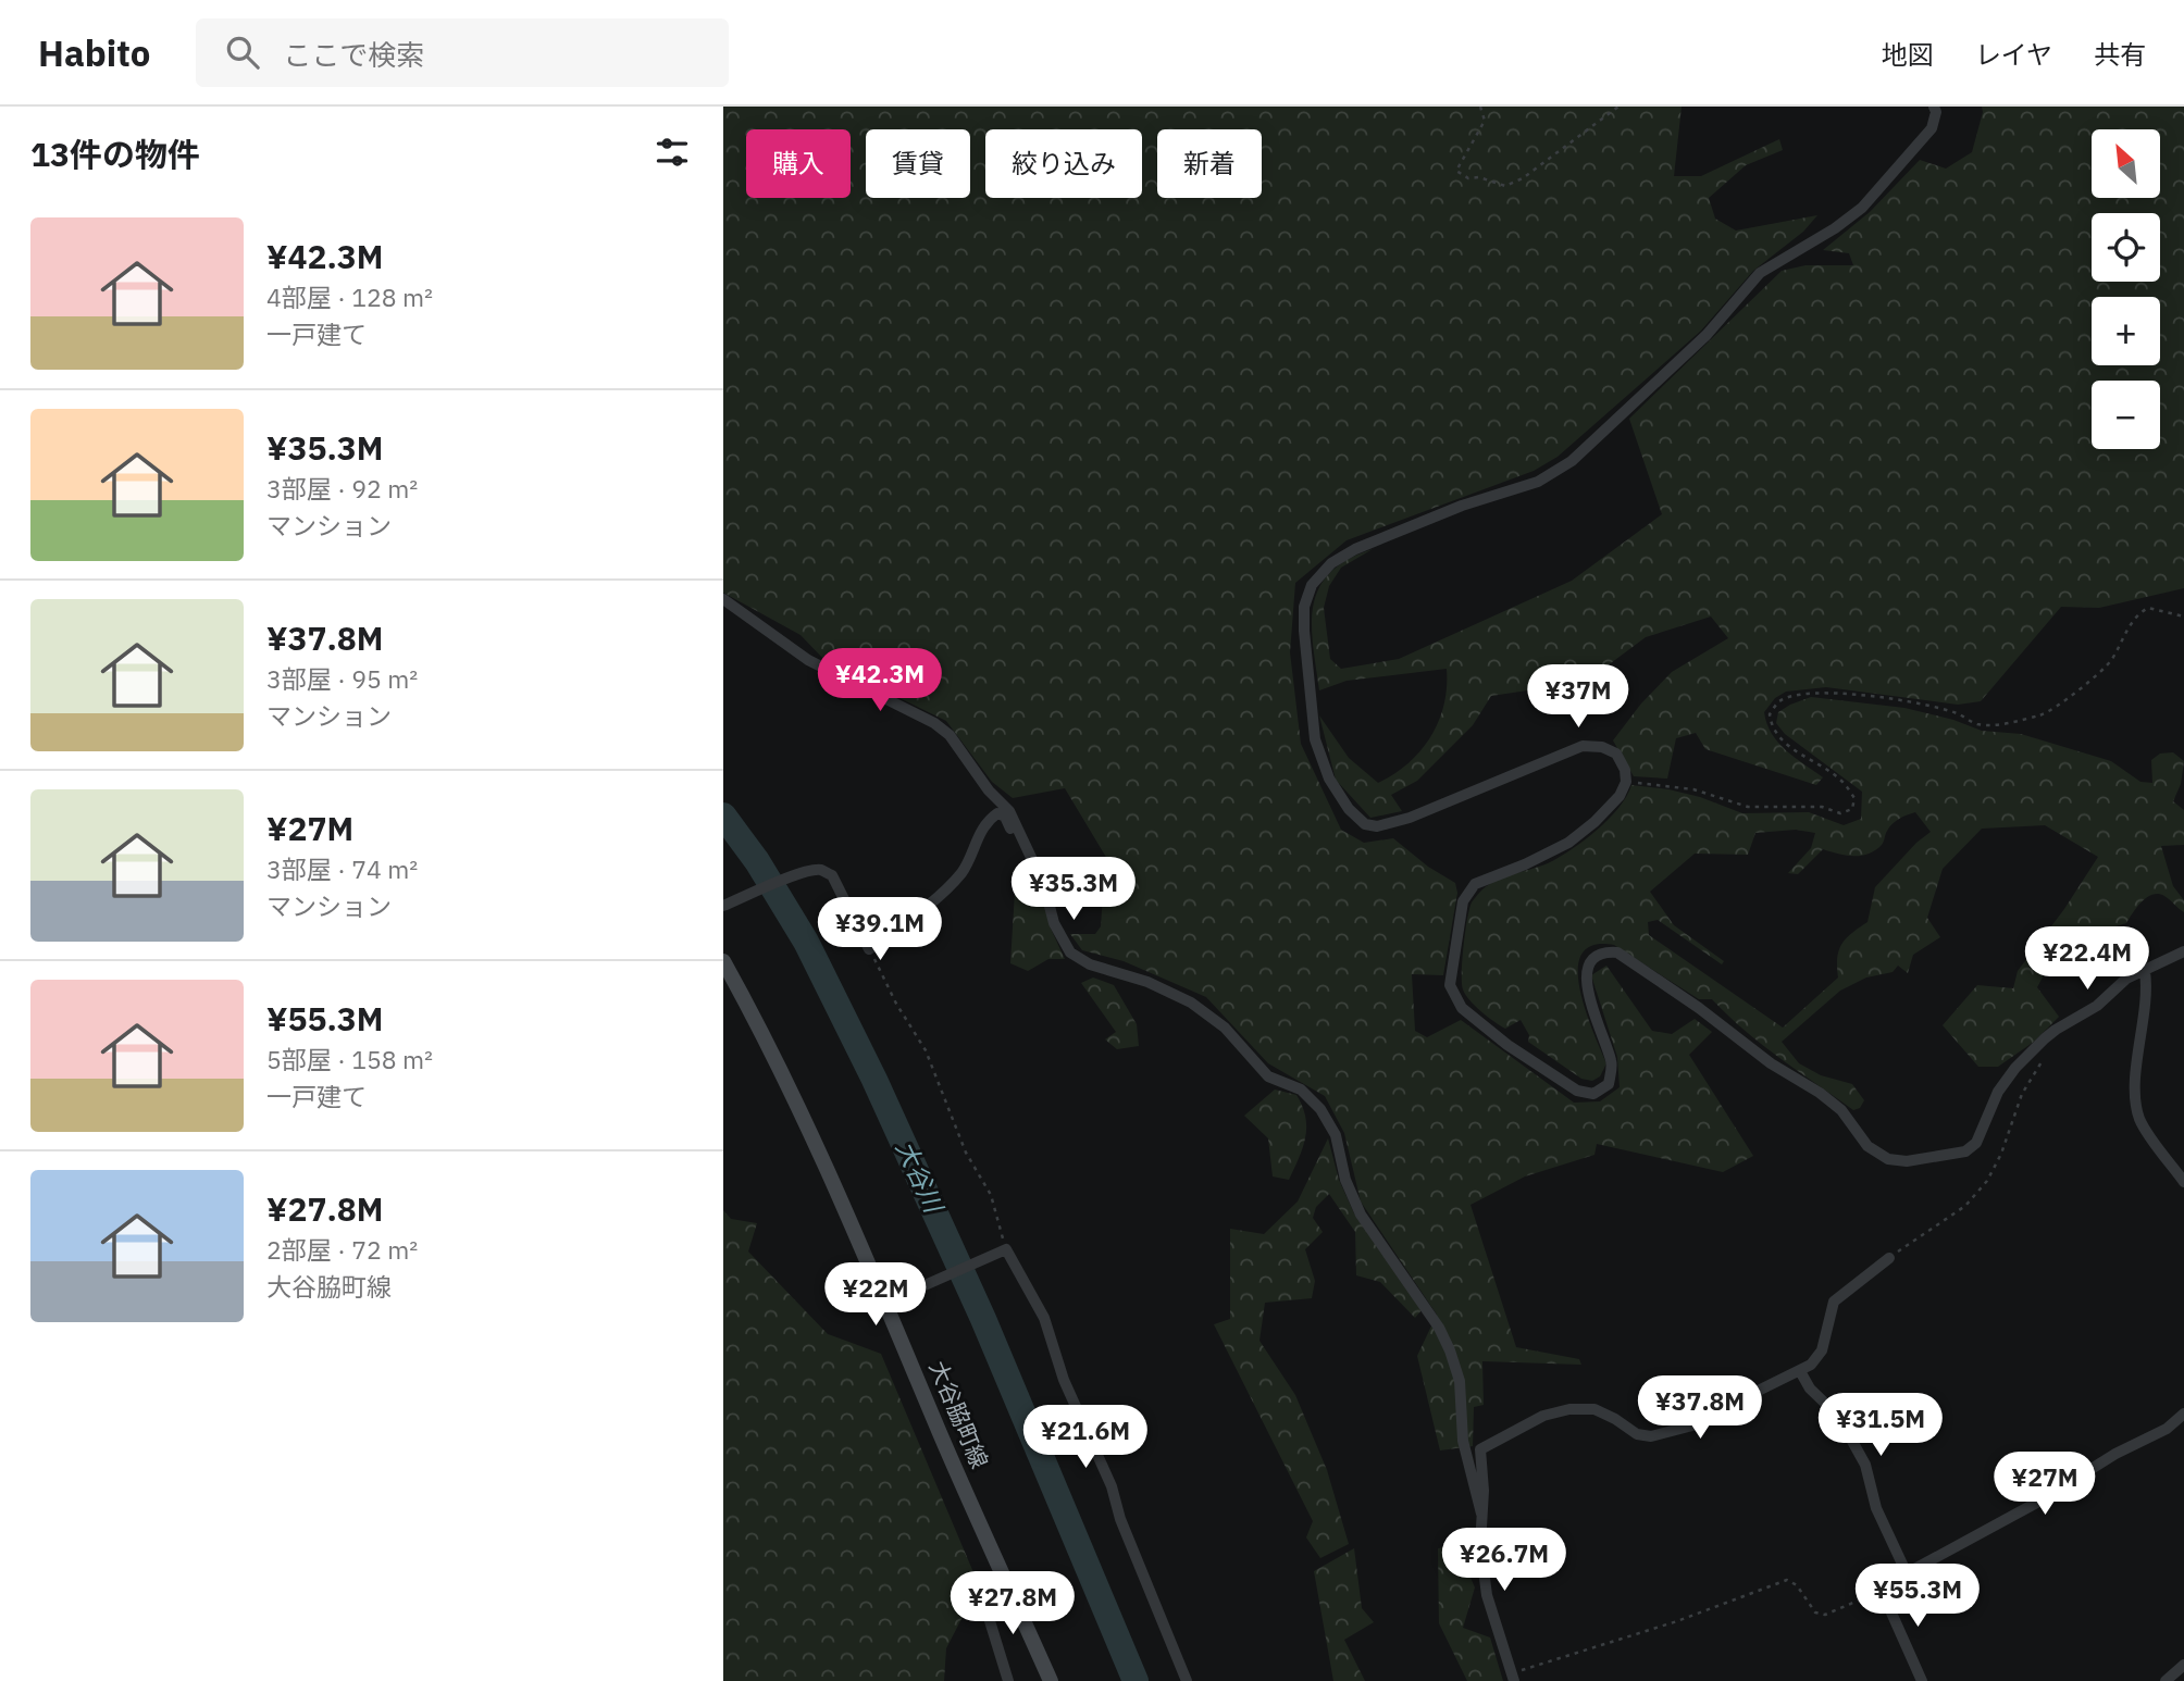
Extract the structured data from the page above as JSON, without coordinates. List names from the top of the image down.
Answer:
{
  "streets": {
    "main road": ["大谷脇町線"]
  },
  "water": ["大谷川"],
  "north": "top left",
  "page": {
    "header": "Habito",
    "search": "ここで検索",
    "nav": ["地図", "レイヤ", "共有"],
    "heading": "13件の物件",
    "map_buttons": ["+", "−"],
    "chip": [
      "購入",
      "賃貸",
      "絞り込み",
      "新着"
    ],
    "list": [
      {
        "name": "¥42.3M",
        "note": "4部屋 · 128 m² · 一戸建て"
      },
      {
        "name": "¥35.3M",
        "note": "3部屋 · 92 m² · マンション"
      },
      {
        "name": "¥37.8M",
        "note": "3部屋 · 95 m² · マンション"
      },
      {
        "name": "¥27M",
        "note": "3部屋 · 74 m² · マンション"
      },
      {
        "name": "¥55.3M",
        "note": "5部屋 · 158 m² · 一戸建て"
      },
      {
        "name": "¥27.8M",
        "note": "2部屋 · 72 m² · 大谷脇町線"
      }
    ],
    "price": [
      "¥42.3M",
      "¥37M",
      "¥35.3M",
      "¥39.1M",
      "¥22.4M",
      "¥22M",
      "¥37.8M",
      "¥31.5M",
      "¥21.6M",
      "¥27M",
      "¥26.7M",
      "¥55.3M",
      "¥27.8M"
    ]
  }
}
